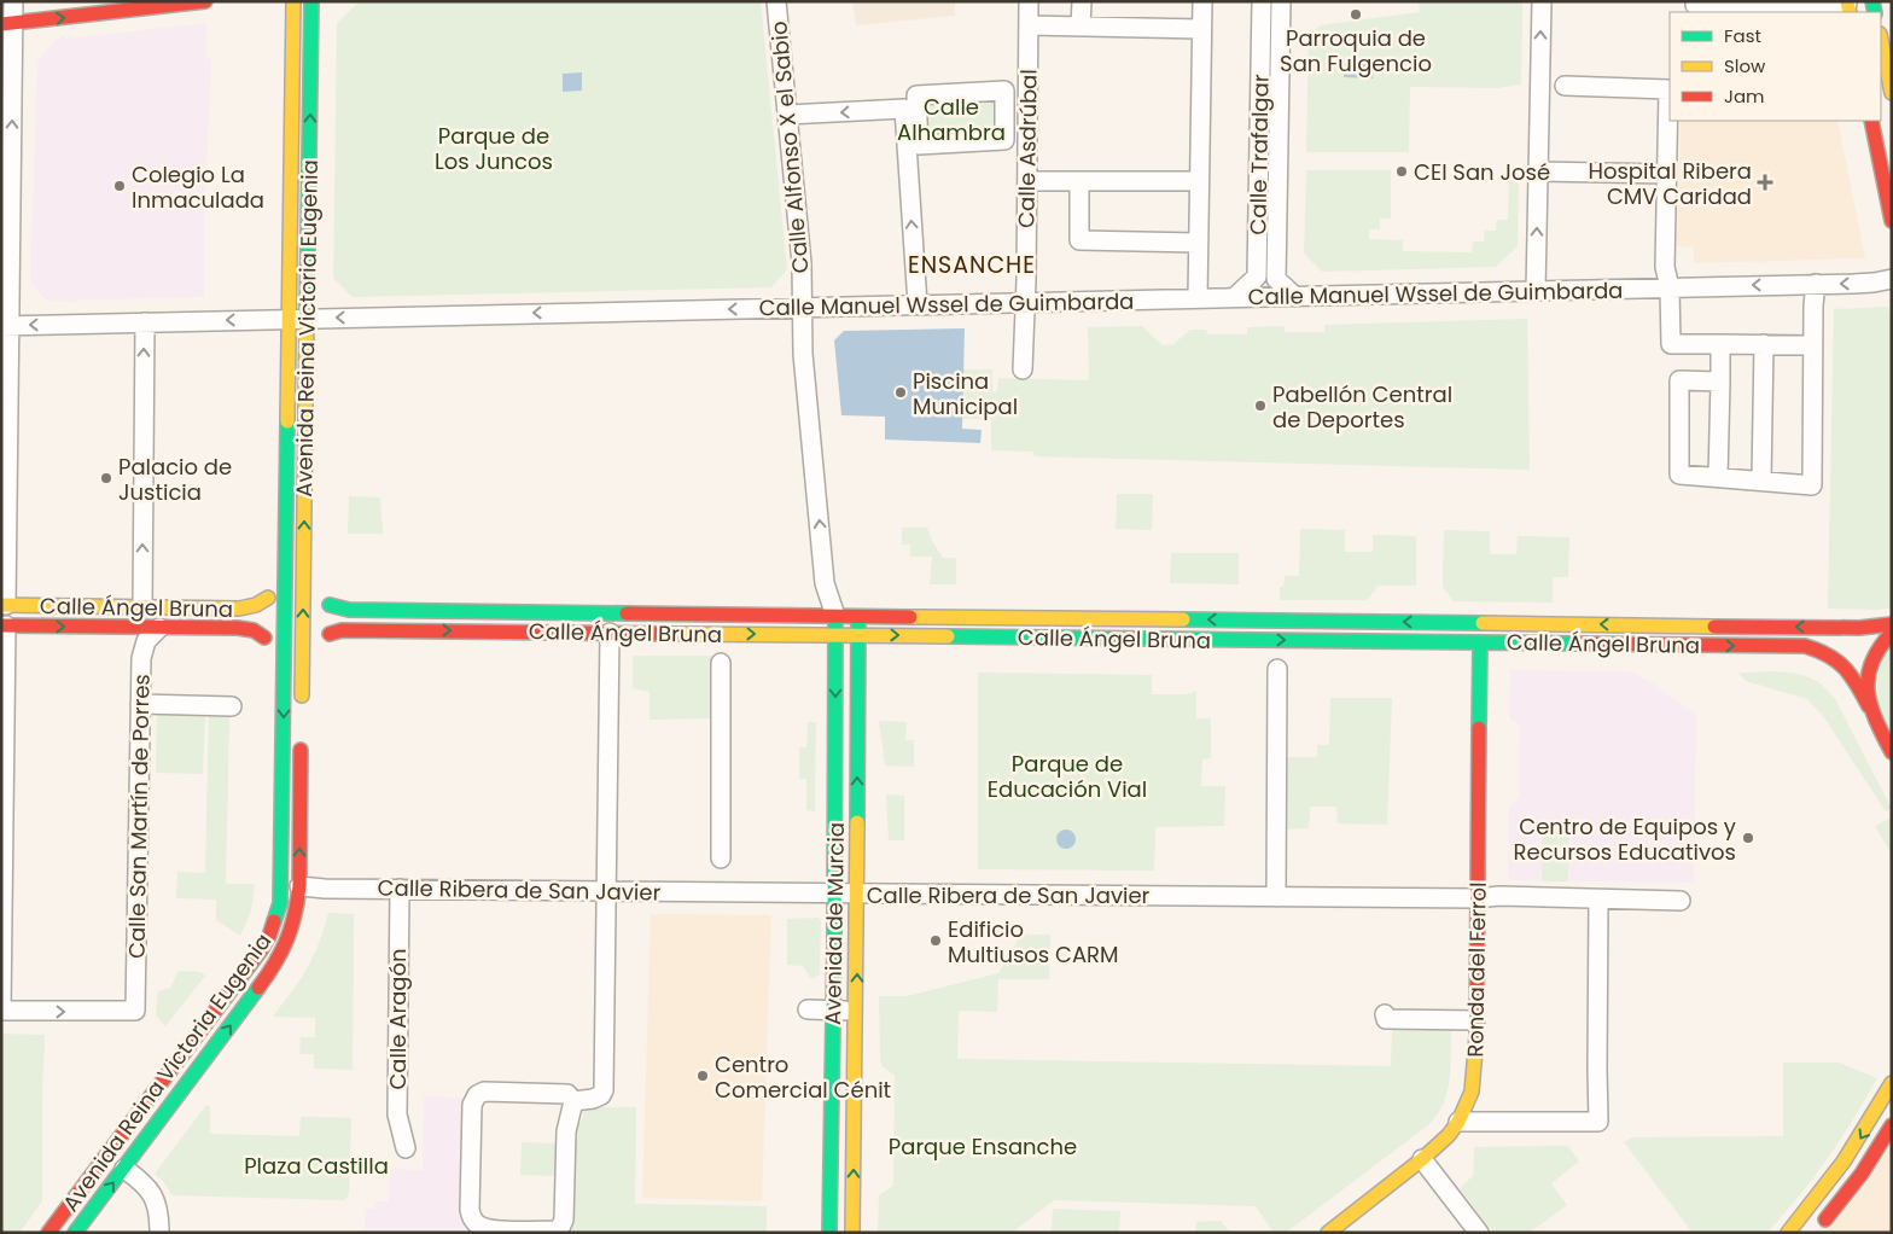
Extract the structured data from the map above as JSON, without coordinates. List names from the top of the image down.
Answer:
{
  "streets": {
    "main road": [
      "Avenida Reina Victoria Eugenia",
      "Calle Ángel Bruna",
      "Avenida de Murcia",
      "Ronda del Ferrol"
    ],
    "street": [
      "Calle Alfonso X el Sabio",
      "Calle Asdrúbal",
      "Calle Trafalgar",
      "Calle Manuel Wssel de Guimbarda",
      "Calle San Martín de Porres",
      "Calle Ribera de San Javier",
      "Calle Aragón"
    ]
  },
  "crossings": [
    ["Calle Alfonso X el Sabio", "Calle Manuel Wssel de Guimbarda"],
    ["Calle Alfonso X el Sabio", "Calle Ángel Bruna"],
    ["Calle Alfonso X el Sabio", "Avenida de Murcia"],
    ["Calle Asdrúbal", "Calle Manuel Wssel de Guimbarda"],
    ["Calle Trafalgar", "Calle Manuel Wssel de Guimbarda"],
    ["Calle Manuel Wssel de Guimbarda", "Avenida Reina Victoria Eugenia"],
    ["Avenida Reina Victoria Eugenia", "Calle Ángel Bruna"],
    ["Avenida Reina Victoria Eugenia", "Calle Ribera de San Javier"],
    ["Calle Ángel Bruna", "Calle San Martín de Porres"],
    ["Calle Ángel Bruna", "Avenida de Murcia"],
    ["Calle Ángel Bruna", "Ronda del Ferrol"],
    ["Calle Ribera de San Javier", "Avenida de Murcia"],
    ["Calle Ribera de San Javier", "Ronda del Ferrol"],
    ["Calle Ribera de San Javier", "Calle Aragón"]
  ],
  "one_way": ["Calle Alfonso X el Sabio", "Calle Manuel Wssel de Guimbarda"],
  "districts": ["ENSANCHE"],
  "parks": [
    "Calle Alhambra",
    "Parque de Los Juncos",
    "Parque de Educación Vial",
    "Parque Ensanche",
    "Plaza Castilla"
  ],
  "places": {
    "other": [
      "Parroquia de San Fulgencio",
      "CEI San José",
      "Colegio La Inmaculada",
      "Piscina Municipal",
      "Pabellón Central de Deportes",
      "Palacio de Justicia",
      "Centro de Equipos y Recursos Educativos",
      "Edificio Multiusos CARM",
      "Centro Comercial Cénit"
    ],
    "health": ["Hospital Ribera CMV Caridad"]
  },
  "legend": ["Fast", "Slow", "Jam"]
}
